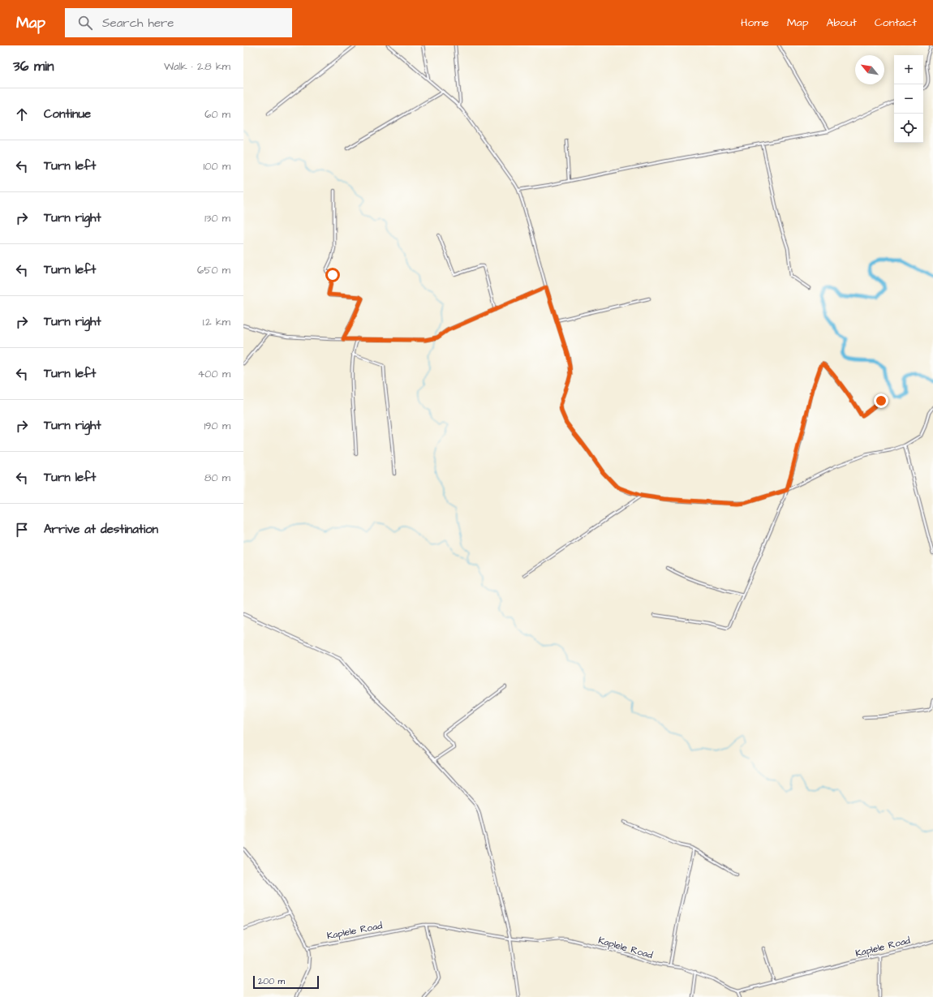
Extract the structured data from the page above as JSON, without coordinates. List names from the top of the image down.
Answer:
{
  "streets": {
    "street": ["Kaplele Road"]
  },
  "scale_bar": "200 m",
  "north": "top left",
  "page": {
    "header": "Map",
    "search": "Search here",
    "nav": [
      "Home",
      "Map",
      "About",
      "Contact"
    ],
    "heading": ["36 min", "Walk · 2.8 km"],
    "map_buttons": ["+", "−"],
    "list": [
      ["Continue", "60 m"],
      ["Turn left", "100 m"],
      ["Turn right", "130 m"],
      ["Turn left", "650 m"],
      ["Turn right", "1.2 km"],
      ["Turn left", "400 m"],
      ["Turn right", "190 m"],
      ["Turn left", "80 m"],
      "Arrive at destination"
    ],
    "scale": "200 m"
  }
}
